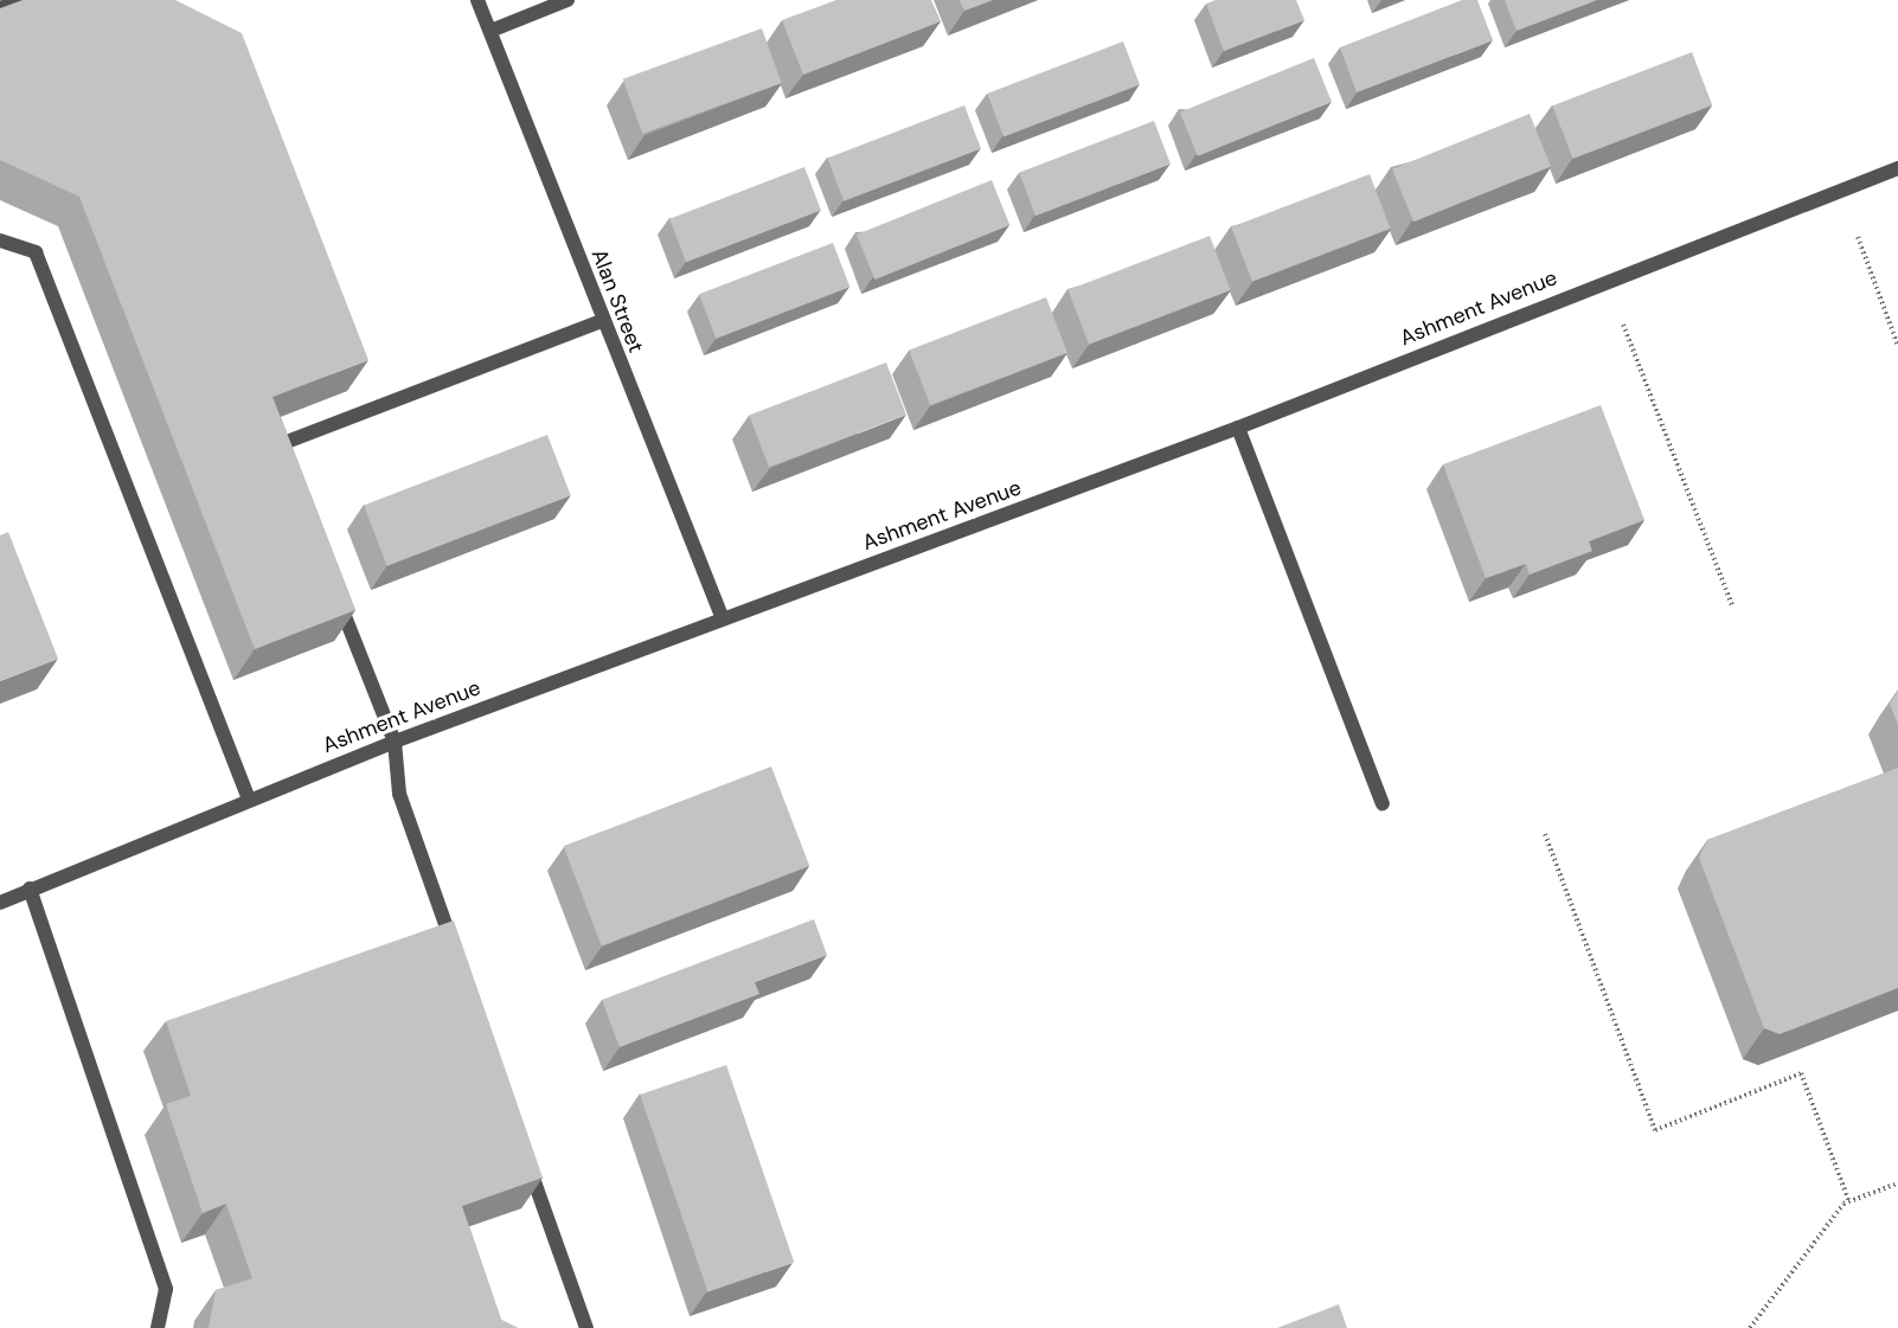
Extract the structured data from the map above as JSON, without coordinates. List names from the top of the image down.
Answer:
{
  "streets": {
    "street": ["Alan Street", "Ashment Avenue"]
  },
  "crossings": [
    ["Alan Street", "Ashment Avenue"]
  ]
}
